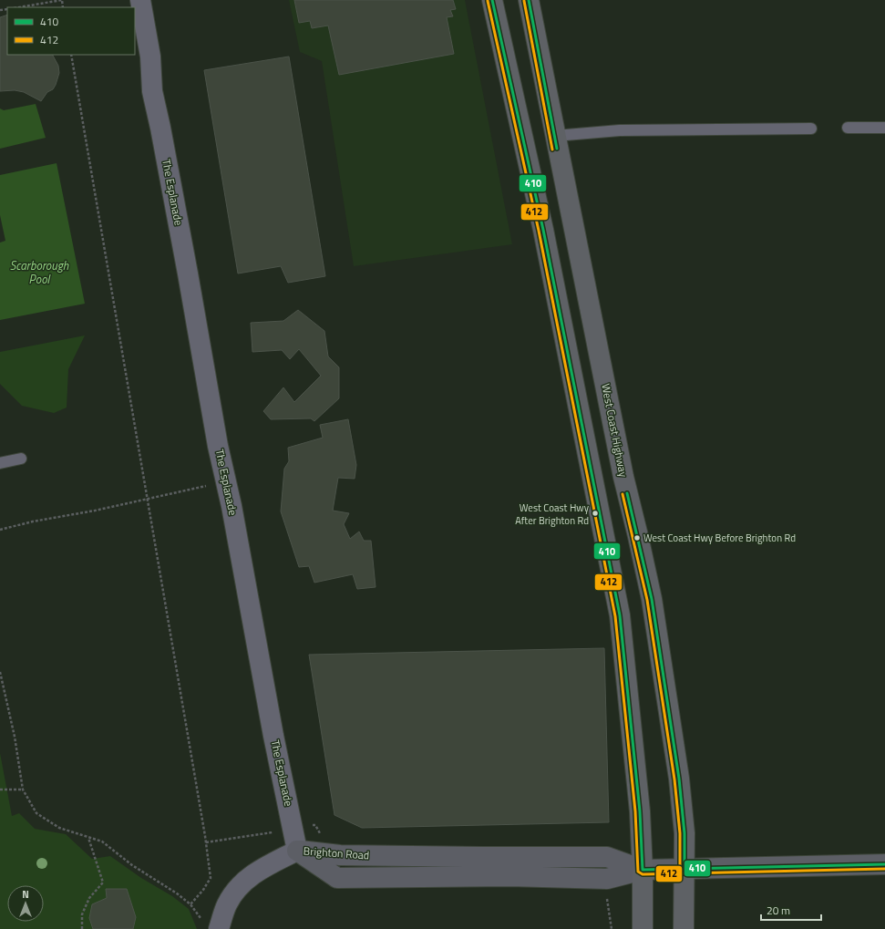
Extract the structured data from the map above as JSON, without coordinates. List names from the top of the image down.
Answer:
{
  "streets": {
    "highway": ["West Coast Highway"],
    "street": ["The Esplanade", "Brighton Road"]
  },
  "crossings": [
    ["The Esplanade", "Brighton Road"],
    ["West Coast Highway", "Brighton Road"]
  ],
  "water": ["Scarborough Pool"],
  "places": ["West Coast Hwy After Brighton Rd", "West Coast Hwy Before Brighton Rd"],
  "lines": ["transit line 410", "transit line 412"],
  "legend": ["410", "412"],
  "scale_bar": "20 m",
  "north": "top"
}
